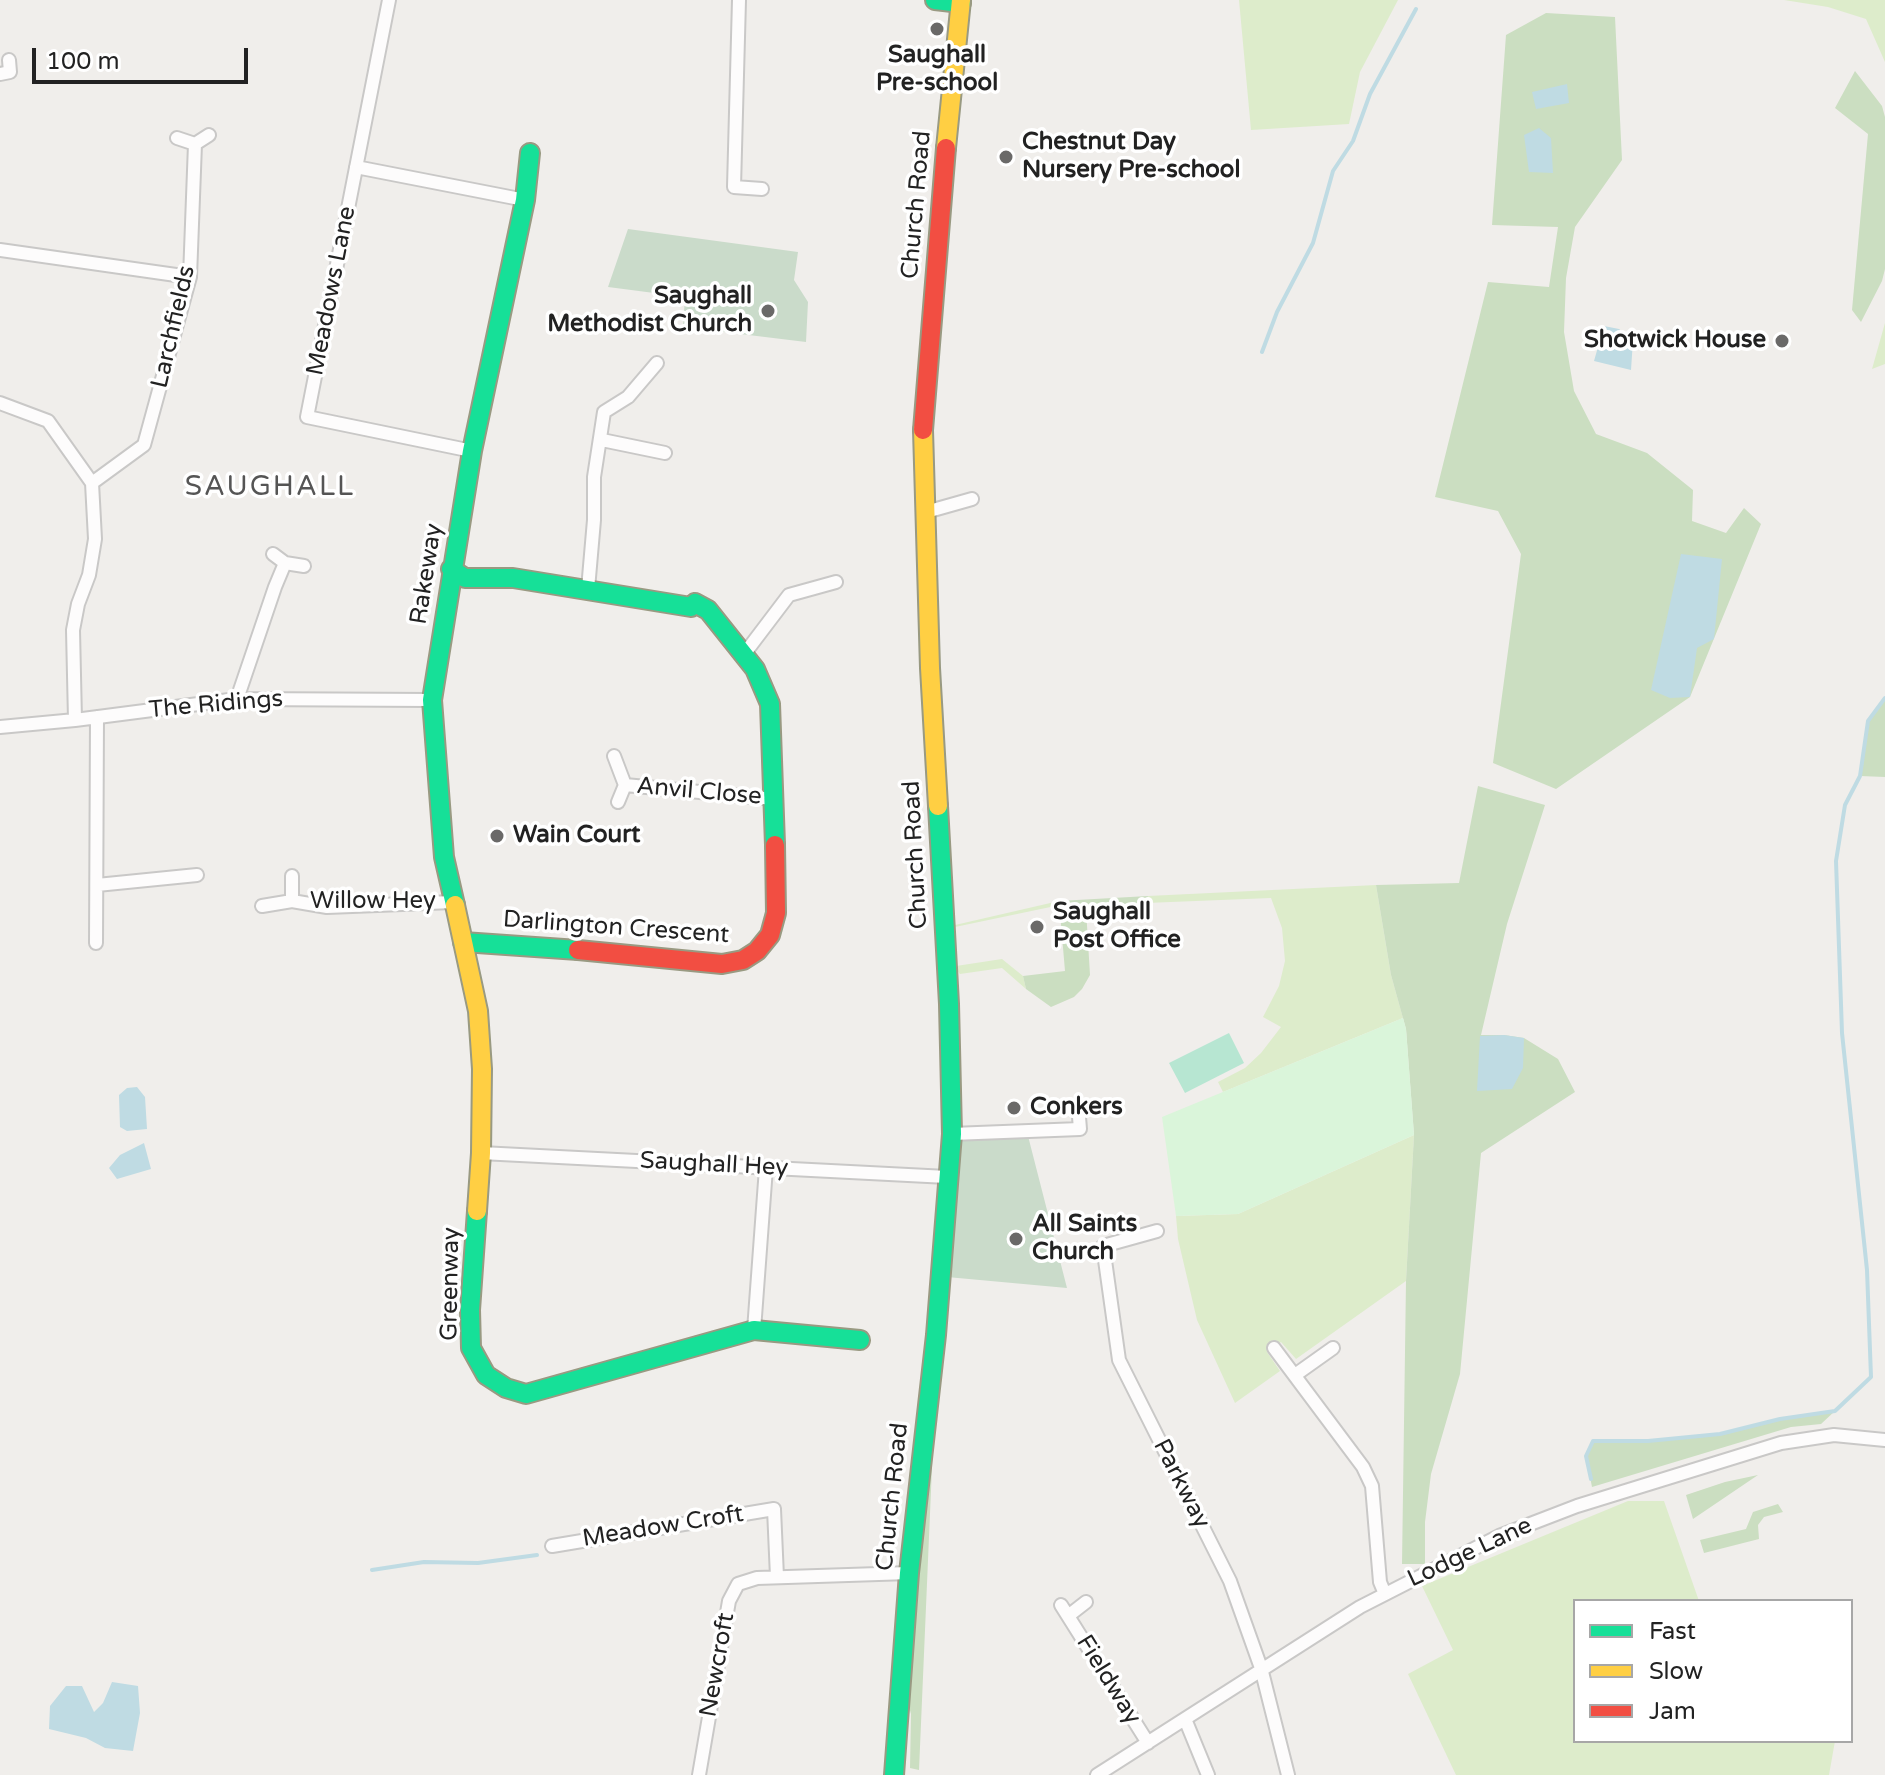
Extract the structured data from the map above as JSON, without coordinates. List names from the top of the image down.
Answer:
{
  "streets": {
    "street": [
      "Church Road",
      "Meadows Lane",
      "Larchfields",
      "Rakeway",
      "The Ridings",
      "Anvil Close",
      "Willow Hey",
      "Darlington Crescent",
      "Saughall Hey",
      "Greenway",
      "Parkway",
      "Meadow Croft",
      "Lodge Lane",
      "Newcroft",
      "Fieldway"
    ]
  },
  "crossings": [
    ["Church Road", "Saughall Hey"],
    ["Church Road", "Newcroft"],
    ["Meadows Lane", "Rakeway"],
    ["Rakeway", "The Ridings"],
    ["Rakeway", "Willow Hey"],
    ["Rakeway", "Darlington Crescent"],
    ["Rakeway", "Greenway"],
    ["Anvil Close", "Darlington Crescent"],
    ["Darlington Crescent", "Greenway"],
    ["Saughall Hey", "Greenway"],
    ["Parkway", "Lodge Lane"],
    ["Meadow Croft", "Newcroft"],
    ["Lodge Lane", "Fieldway"]
  ],
  "districts": ["SAUGHALL"],
  "places": [
    "Saughall Pre-school",
    "Chestnut Day Nursery Pre-school",
    "Saughall Methodist Church",
    "Shotwick House",
    "Wain Court",
    "Saughall Post Office",
    "Conkers",
    "All Saints Church"
  ],
  "legend": ["Fast", "Slow", "Jam"],
  "scale_bar": "100 m"
}
